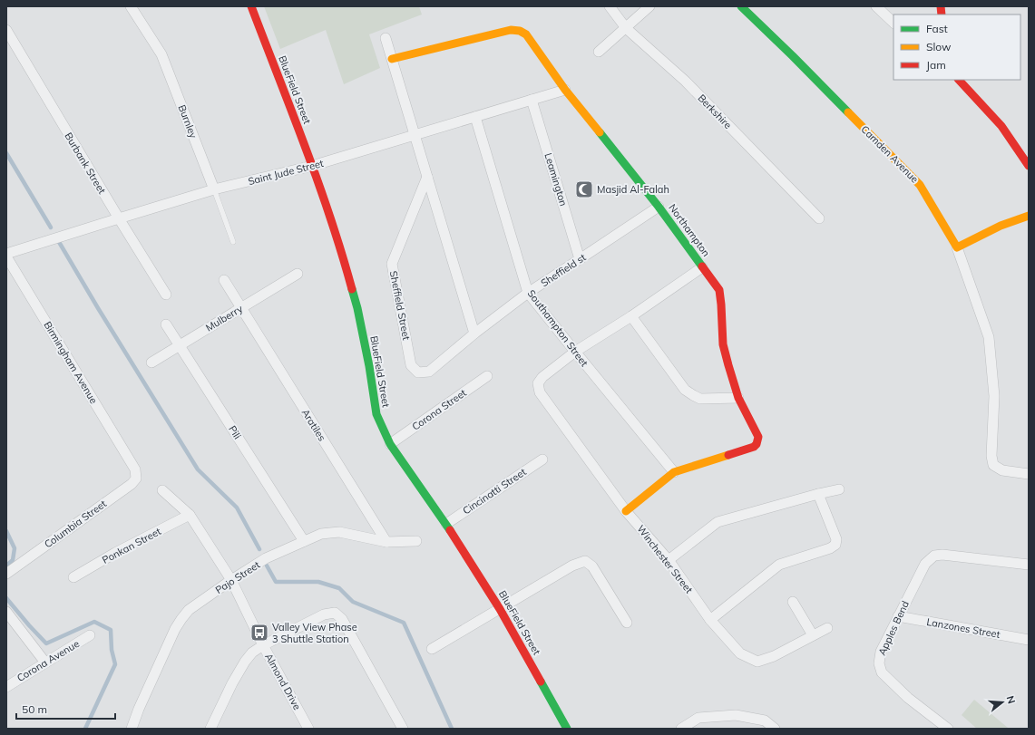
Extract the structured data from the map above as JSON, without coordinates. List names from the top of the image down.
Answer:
{
  "streets": {
    "street": [
      "BlueField Street",
      "Berkshire",
      "Burnley",
      "Camden Avenue",
      "Burbank Street",
      "Saint Jude Street",
      "Leamington",
      "Northampton",
      "Sheffield st",
      "Sheffield Street",
      "Mulberry",
      "Southampton Street",
      "Birmingham Avenue",
      "Corona Street",
      "Aratiles",
      "Pili",
      "Cincinatti Street",
      "Columbia Street",
      "Ponkan Street",
      "Winchester Street",
      "Pajo Street",
      "Apples Bend",
      "Lanzones Street",
      "Corona Avenue",
      "Almond Drive"
    ]
  },
  "crossings": [
    ["BlueField Street", "Saint Jude Street"],
    ["BlueField Street", "Corona Street"],
    ["BlueField Street", "Cincinatti Street"],
    ["Burnley", "Saint Jude Street"],
    ["Burbank Street", "Saint Jude Street"],
    ["Saint Jude Street", "Leamington"],
    ["Saint Jude Street", "Northampton"],
    ["Saint Jude Street", "Southampton Street"],
    ["Saint Jude Street", "Birmingham Avenue"],
    ["Leamington", "Sheffield st"],
    ["Northampton", "Sheffield st"],
    ["Northampton", "Southampton Street"],
    ["Sheffield st", "Sheffield Street"],
    ["Sheffield st", "Southampton Street"],
    ["Mulberry", "Aratiles"],
    ["Mulberry", "Pili"],
    ["Southampton Street", "Winchester Street"],
    ["Birmingham Avenue", "Columbia Street"],
    ["Aratiles", "Pajo Street"],
    ["Pili", "Pajo Street"],
    ["Ponkan Street", "Almond Drive"],
    ["Pajo Street", "Almond Drive"],
    ["Apples Bend", "Lanzones Street"]
  ],
  "places": {
    "mosque": ["Masjid Al-Falah"],
    "bus stop": ["Valley View Phase 3 Shuttle Station"]
  },
  "legend": ["Fast", "Slow", "Jam"],
  "scale_bar": "50 m",
  "north": "right"
}
